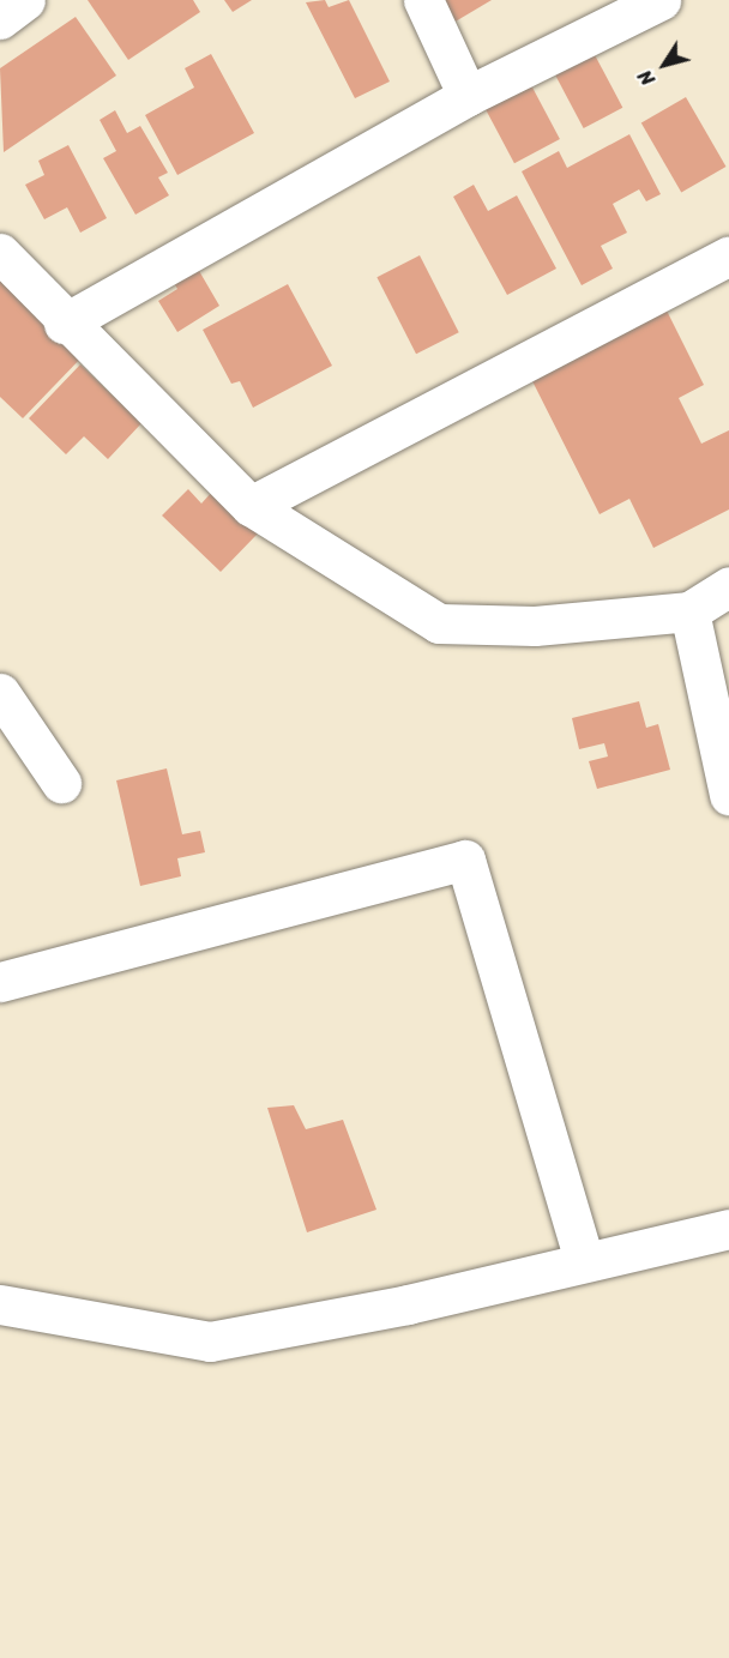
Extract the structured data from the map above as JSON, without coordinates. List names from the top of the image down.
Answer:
{
  "north": "bottom left"
}
